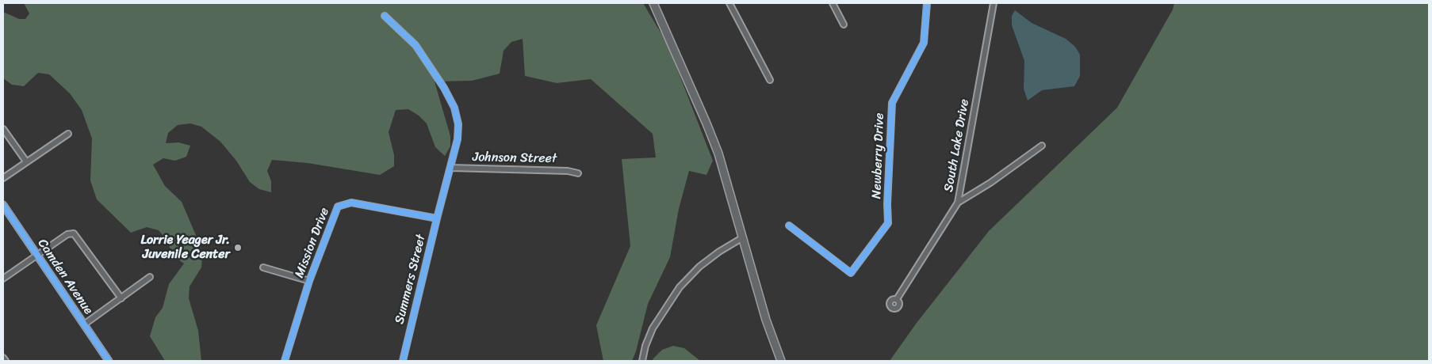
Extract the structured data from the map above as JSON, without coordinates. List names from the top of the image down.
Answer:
{
  "streets": {
    "street": [
      "South Lake Drive",
      "Newberry Drive",
      "Johnson Street",
      "Mission Drive",
      "Camden Avenue",
      "Summers Street"
    ]
  },
  "crossings": [
    ["Johnson Street", "Summers Street"],
    ["Mission Drive", "Summers Street"]
  ],
  "places": ["Lorrie Yeager Jr. Juvenile Center"]
}
